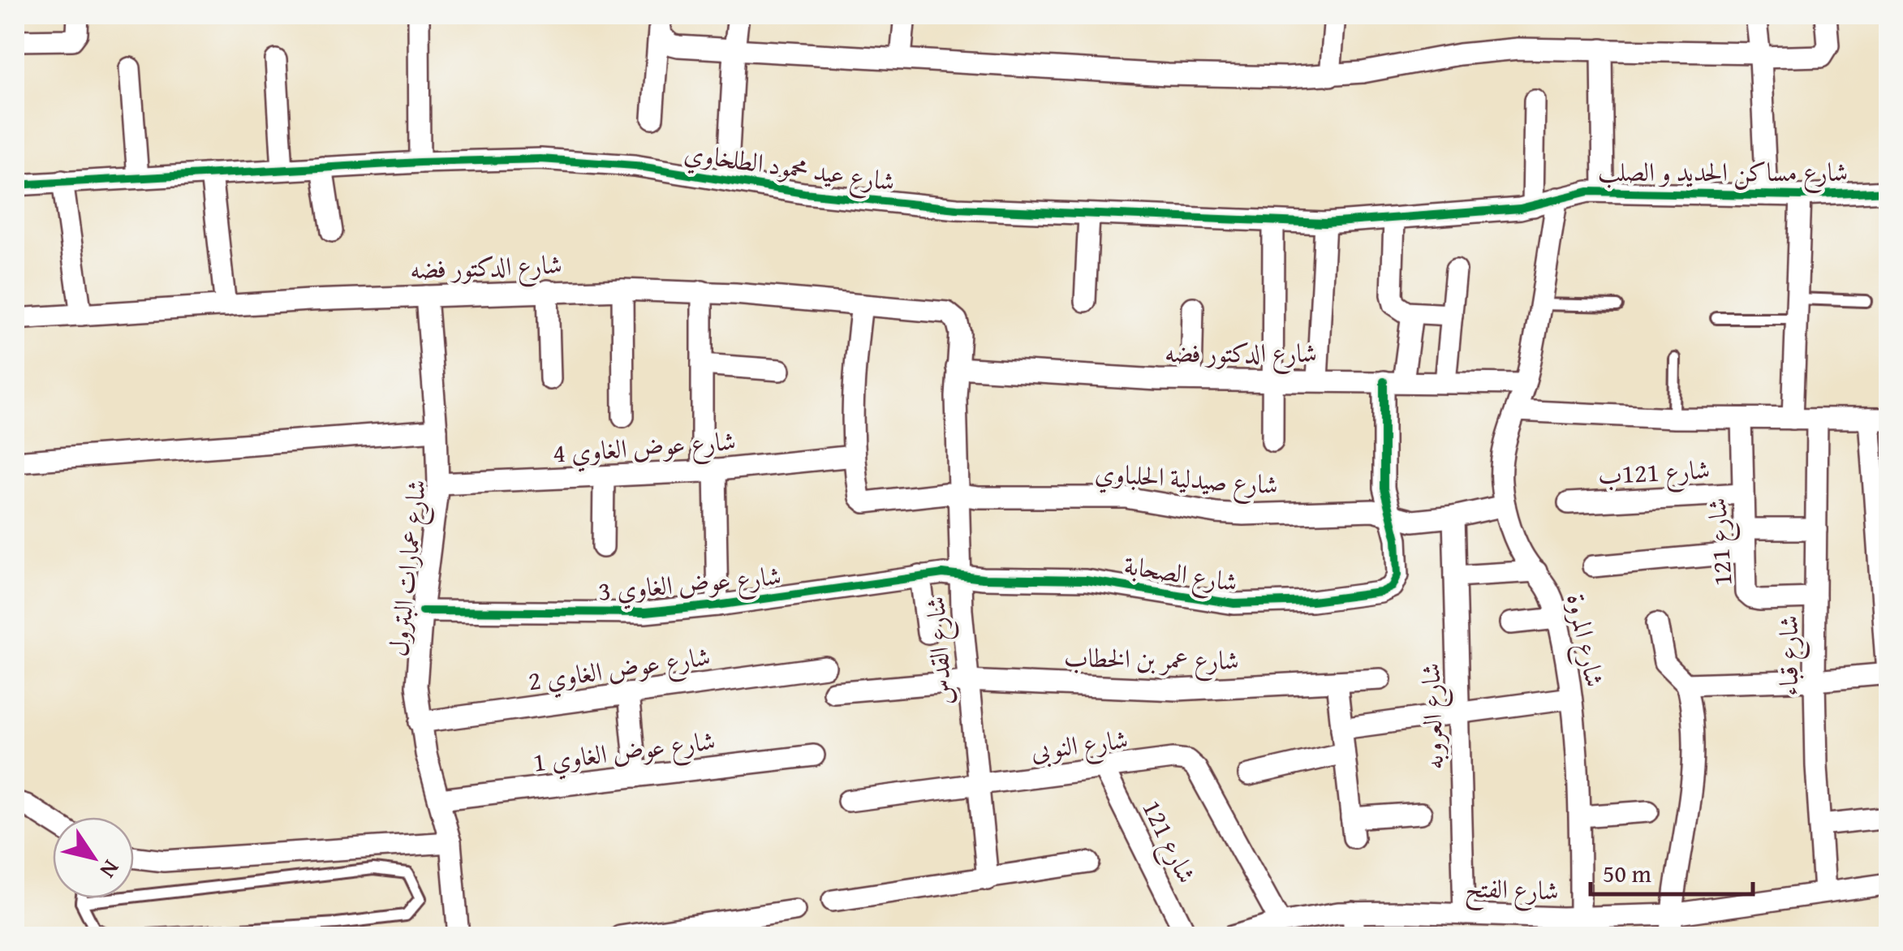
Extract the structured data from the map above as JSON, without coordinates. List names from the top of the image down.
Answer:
{
  "streets": {
    "street": [
      "شارع عيد محمود الطلخاوي",
      "شارع مساكن الحديد و الصلب",
      "شارع الدكتور فضه",
      "شارع عوض الغاوي 4",
      "شارع 121ب",
      "شارع صيدلية الحلباوي",
      "شارع 121",
      "شارع عمارات البترول",
      "شارع الصحابة",
      "شارع عوض الغاوي 3",
      "شارع المروة",
      "شارع القدس",
      "شارع قباء",
      "شارع عمر بن الخطاب",
      "شارع عوض الغاوي 2",
      "شارع العروبه",
      "شارع النوبى",
      "شارع عوض الغاوي 1",
      "شارع الفتح"
    ]
  },
  "crossings": [
    ["شارع عيد محمود الطلخاوي", "شارع مساكن الحديد و الصلب"],
    ["شارع عيد محمود الطلخاوي", "شارع المروة"],
    ["شارع مساكن الحديد و الصلب", "شارع المروة"],
    ["شارع الدكتور فضه", "شارع عمارات البترول"],
    ["شارع الدكتور فضه", "شارع المروة"],
    ["شارع الدكتور فضه", "شارع القدس"],
    ["شارع عوض الغاوي 4", "شارع صيدلية الحلباوي"],
    ["شارع عوض الغاوي 4", "شارع عمارات البترول"],
    ["شارع 121ب", "شارع 121"],
    ["شارع صيدلية الحلباوي", "شارع الصحابة"],
    ["شارع صيدلية الحلباوي", "شارع المروة"],
    ["شارع صيدلية الحلباوي", "شارع القدس"],
    ["شارع صيدلية الحلباوي", "شارع العروبه"],
    ["شارع 121", "شارع قباء"],
    ["شارع 121", "شارع النوبى"],
    ["شارع عمارات البترول", "شارع عوض الغاوي 3"],
    ["شارع عمارات البترول", "شارع عوض الغاوي 2"],
    ["شارع عمارات البترول", "شارع عوض الغاوي 1"],
    ["شارع الصحابة", "شارع عوض الغاوي 3"],
    ["شارع الصحابة", "شارع القدس"],
    ["شارع عوض الغاوي 3", "شارع القدس"],
    ["شارع المروة", "شارع الفتح"],
    ["شارع القدس", "شارع عمر بن الخطاب"],
    ["شارع القدس", "شارع النوبى"],
    ["شارع قباء", "شارع الفتح"],
    ["شارع العروبه", "شارع الفتح"],
    ["شارع النوبى", "شارع الفتح"]
  ],
  "scale_bar": "50 m",
  "north": "bottom right"
}
